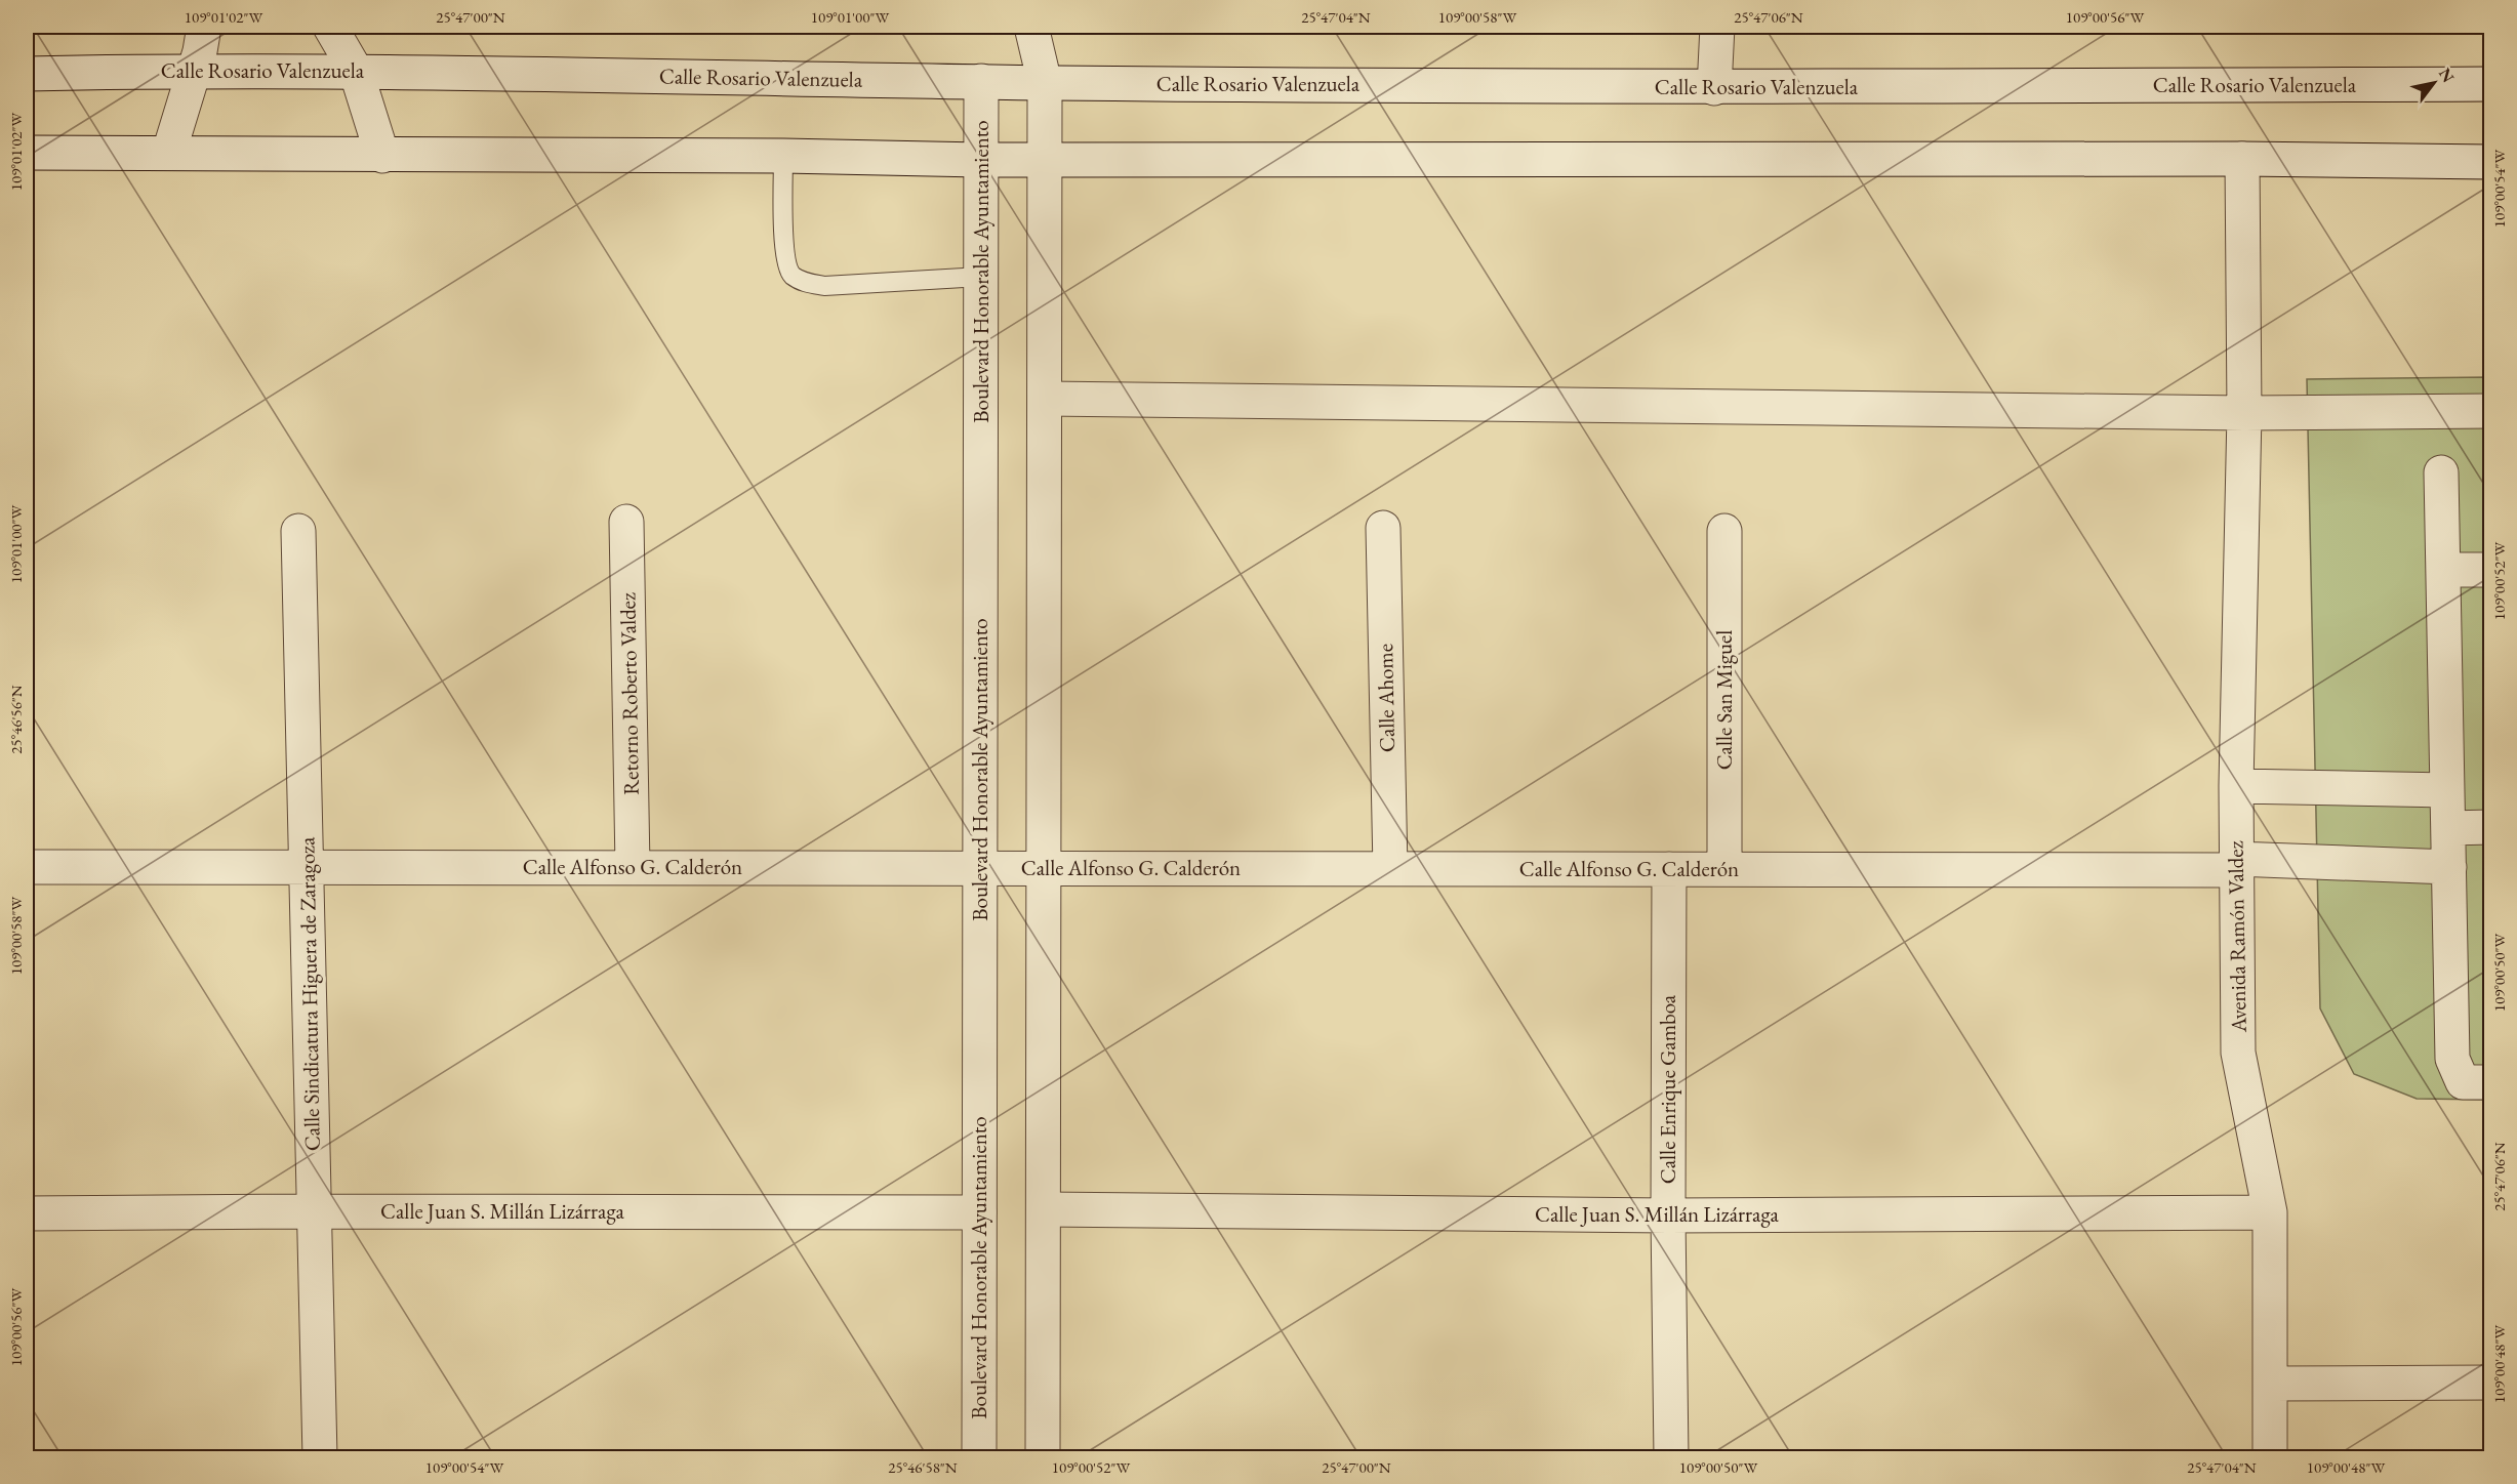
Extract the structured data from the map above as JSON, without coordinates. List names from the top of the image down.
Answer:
{
  "streets": {
    "street": [
      "Calle Rosario Valenzuela",
      "Boulevard Honorable Ayuntamiento",
      "Retorno Roberto Valdez",
      "Calle Ahome",
      "Calle San Miguel",
      "Calle Alfonso G. Calderón",
      "Avenida Ramón Valdez",
      "Calle Sindicatura Higuera de Zaragoza",
      "Calle Enrique Gamboa",
      "Calle Juan S. Millán Lizárraga"
    ]
  },
  "crossings": [
    ["Calle Rosario Valenzuela", "Boulevard Honorable Ayuntamiento"],
    ["Boulevard Honorable Ayuntamiento", "Calle Alfonso G. Calderón"],
    ["Boulevard Honorable Ayuntamiento", "Calle Juan S. Millán Lizárraga"],
    ["Retorno Roberto Valdez", "Calle Alfonso G. Calderón"],
    ["Calle Ahome", "Calle Alfonso G. Calderón"],
    ["Calle San Miguel", "Calle Alfonso G. Calderón"],
    ["Calle Alfonso G. Calderón", "Avenida Ramón Valdez"],
    ["Calle Alfonso G. Calderón", "Calle Sindicatura Higuera de Zaragoza"],
    ["Calle Alfonso G. Calderón", "Calle Enrique Gamboa"],
    ["Avenida Ramón Valdez", "Calle Juan S. Millán Lizárraga"],
    ["Calle Sindicatura Higuera de Zaragoza", "Calle Juan S. Millán Lizárraga"],
    ["Calle Enrique Gamboa", "Calle Juan S. Millán Lizárraga"]
  ],
  "north": "top right",
  "coordinates": [
    "109°01'02\"W",
    "25°47'00\"N",
    "109°01'00\"W",
    "25°47'04\"N",
    "109°00'58\"W",
    "25°47'06\"N",
    "109°00'56\"W",
    "109°00'54\"W",
    "109°00'52\"W",
    "25°46'56\"N",
    "109°00'50\"W",
    "109°00'48\"W",
    "25°46'58\"N"
  ]
}
